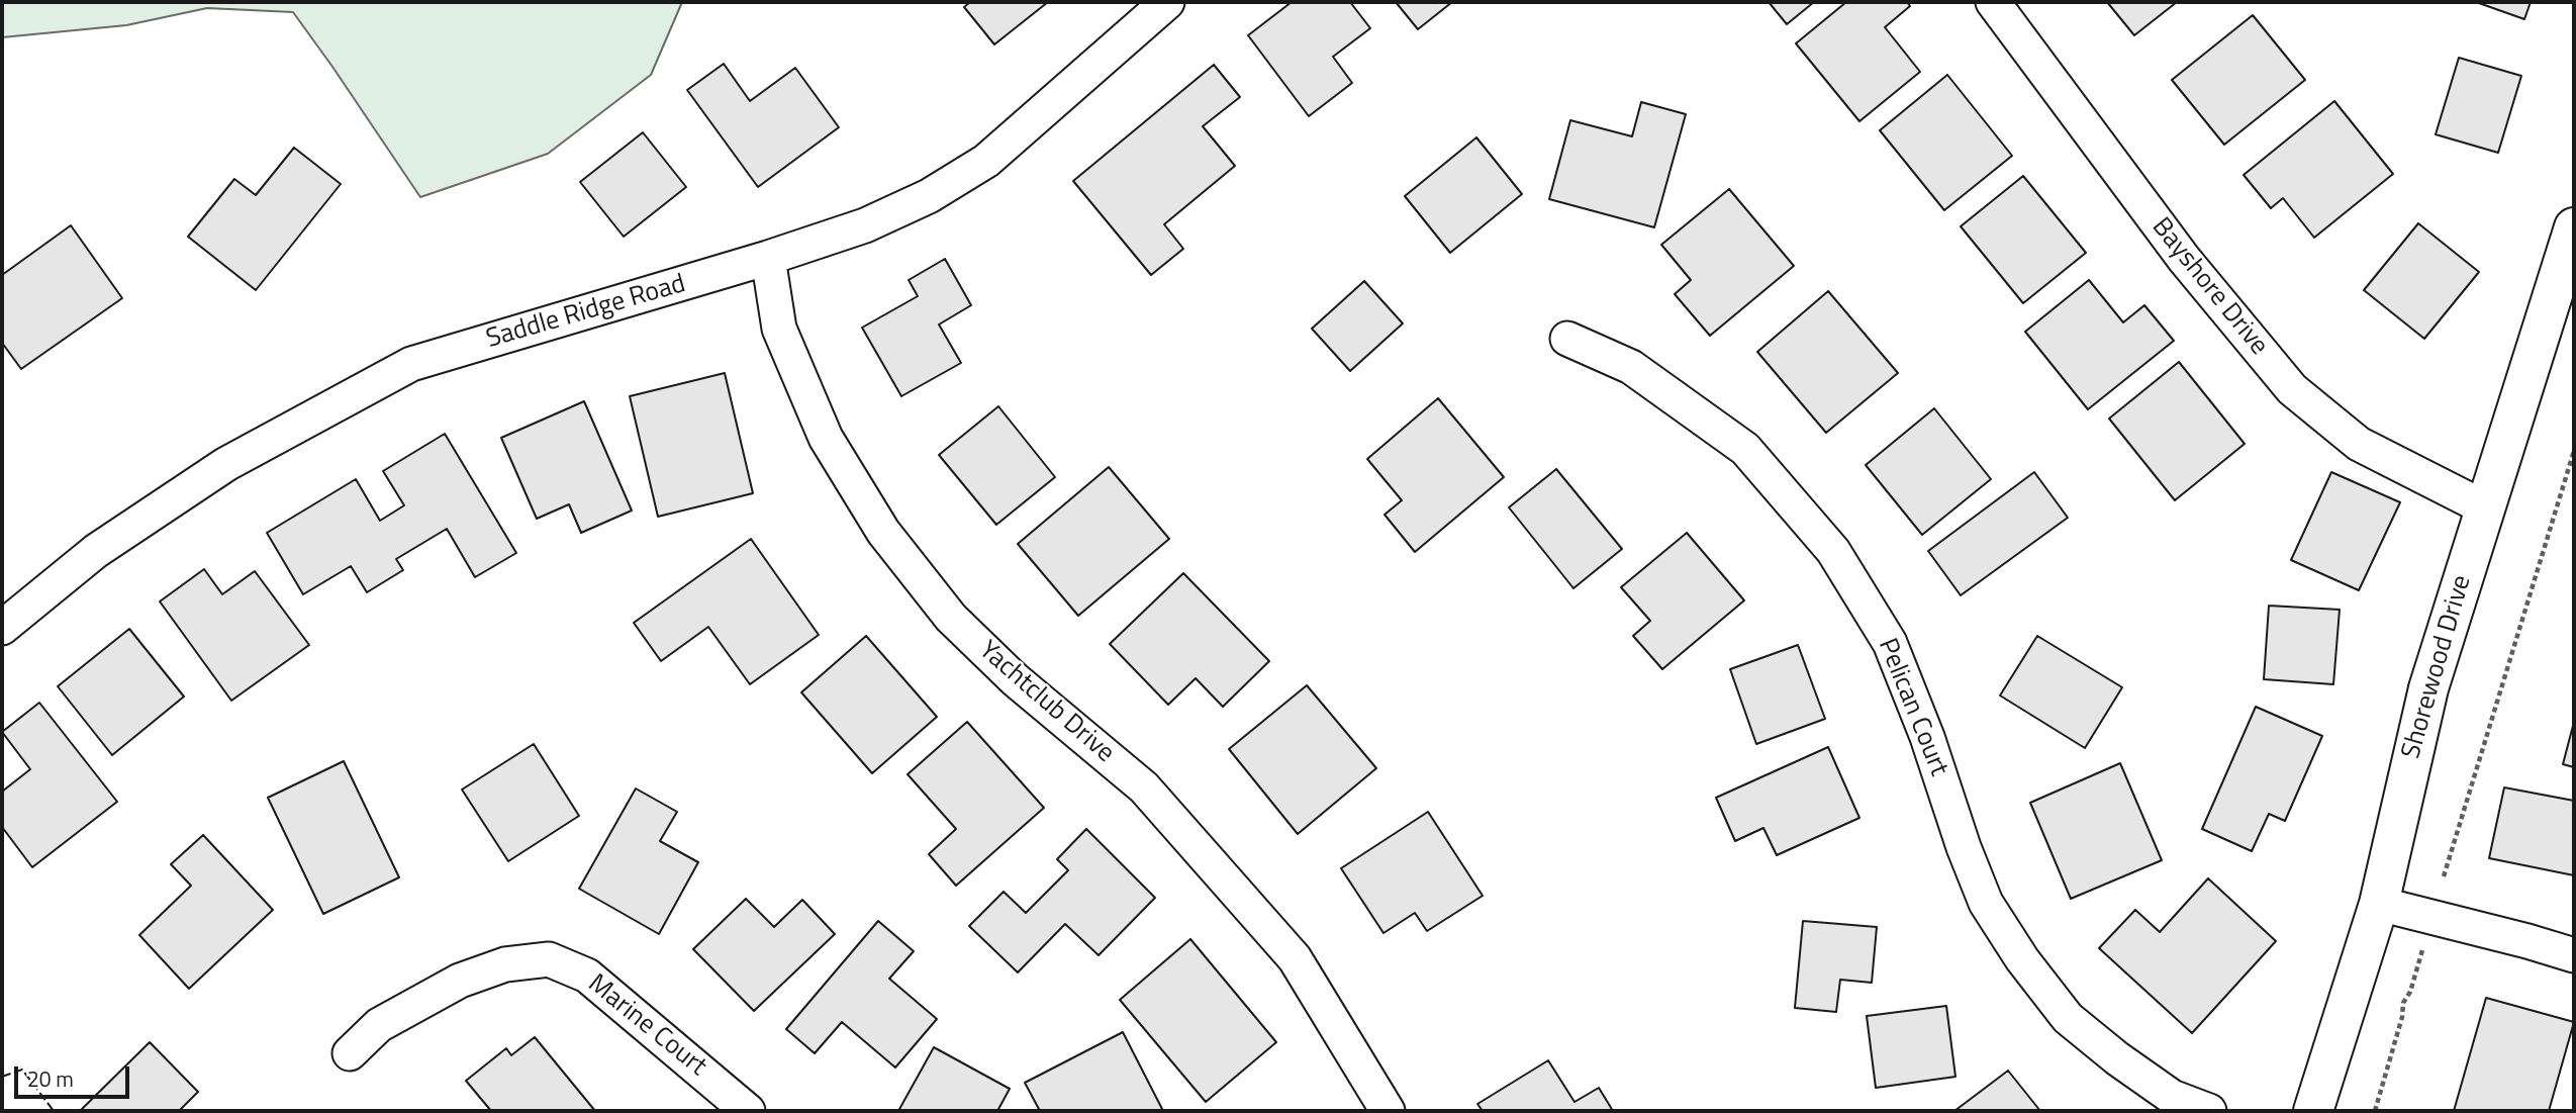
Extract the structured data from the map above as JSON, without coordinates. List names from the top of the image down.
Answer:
{
  "streets": {
    "street": [
      "Bayshore Drive",
      "Saddle Ridge Road",
      "Shorewood Drive",
      "Yachtclub Drive",
      "Pelican Court",
      "Marine Court"
    ]
  },
  "crossings": [
    ["Bayshore Drive", "Shorewood Drive"],
    ["Saddle Ridge Road", "Yachtclub Drive"]
  ],
  "scale_bar": "20 m"
}
